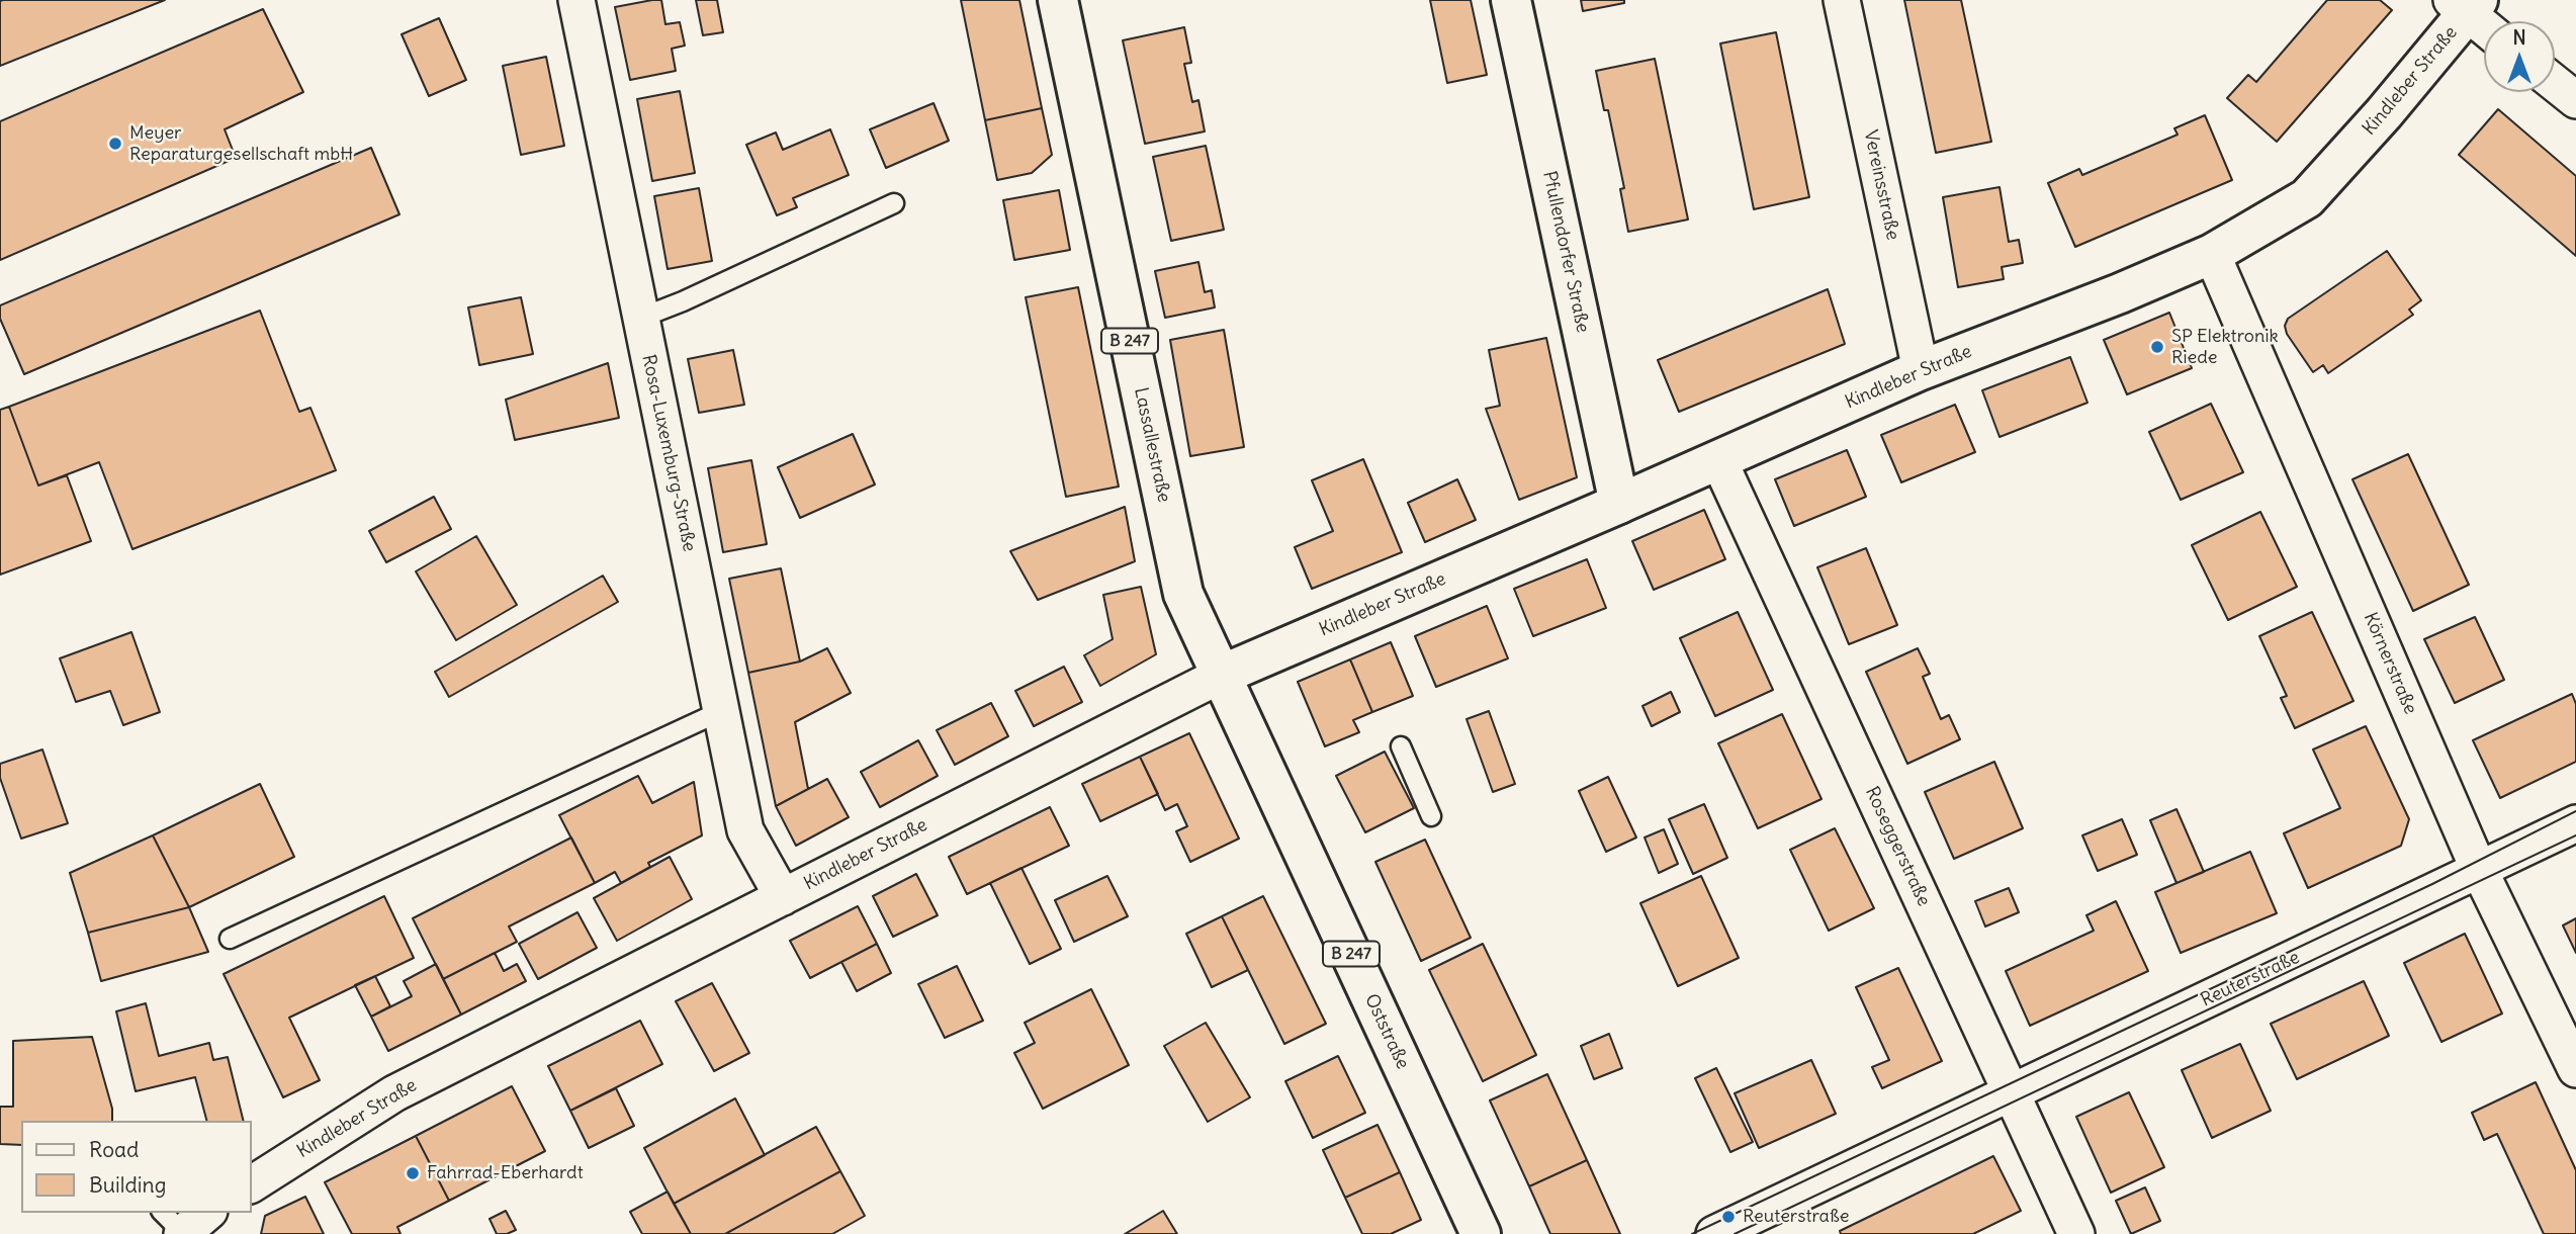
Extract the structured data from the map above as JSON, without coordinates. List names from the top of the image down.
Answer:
{
  "streets": {
    "main road": [
      "Kindleber Straße",
      "Pfullendorfer Straße",
      "B 247",
      "Lassallestraße",
      "Oststraße"
    ],
    "street": [
      "Vereinsstraße",
      "Rosa-Luxemburg-Straße",
      "Körnerstraße",
      "Roseggerstraße",
      "Reuterstraße"
    ]
  },
  "crossings": [
    ["Kindleber Straße", "Vereinsstraße"],
    ["Kindleber Straße", "Pfullendorfer Straße"],
    ["Kindleber Straße", "Lassallestraße"],
    ["Kindleber Straße", "Rosa-Luxemburg-Straße"],
    ["Kindleber Straße", "Körnerstraße"],
    ["Kindleber Straße", "Roseggerstraße"],
    ["Kindleber Straße", "Oststraße"],
    ["Lassallestraße", "Oststraße"],
    ["Körnerstraße", "Reuterstraße"],
    ["Roseggerstraße", "Reuterstraße"]
  ],
  "places": [
    "Meyer Reparaturgesellschaft mbH",
    "SP Elektronik Riede",
    "Fahrrad-Eberhardt",
    "Reuterstraße"
  ],
  "legend": ["Road", "Building"],
  "north": "top"
}
